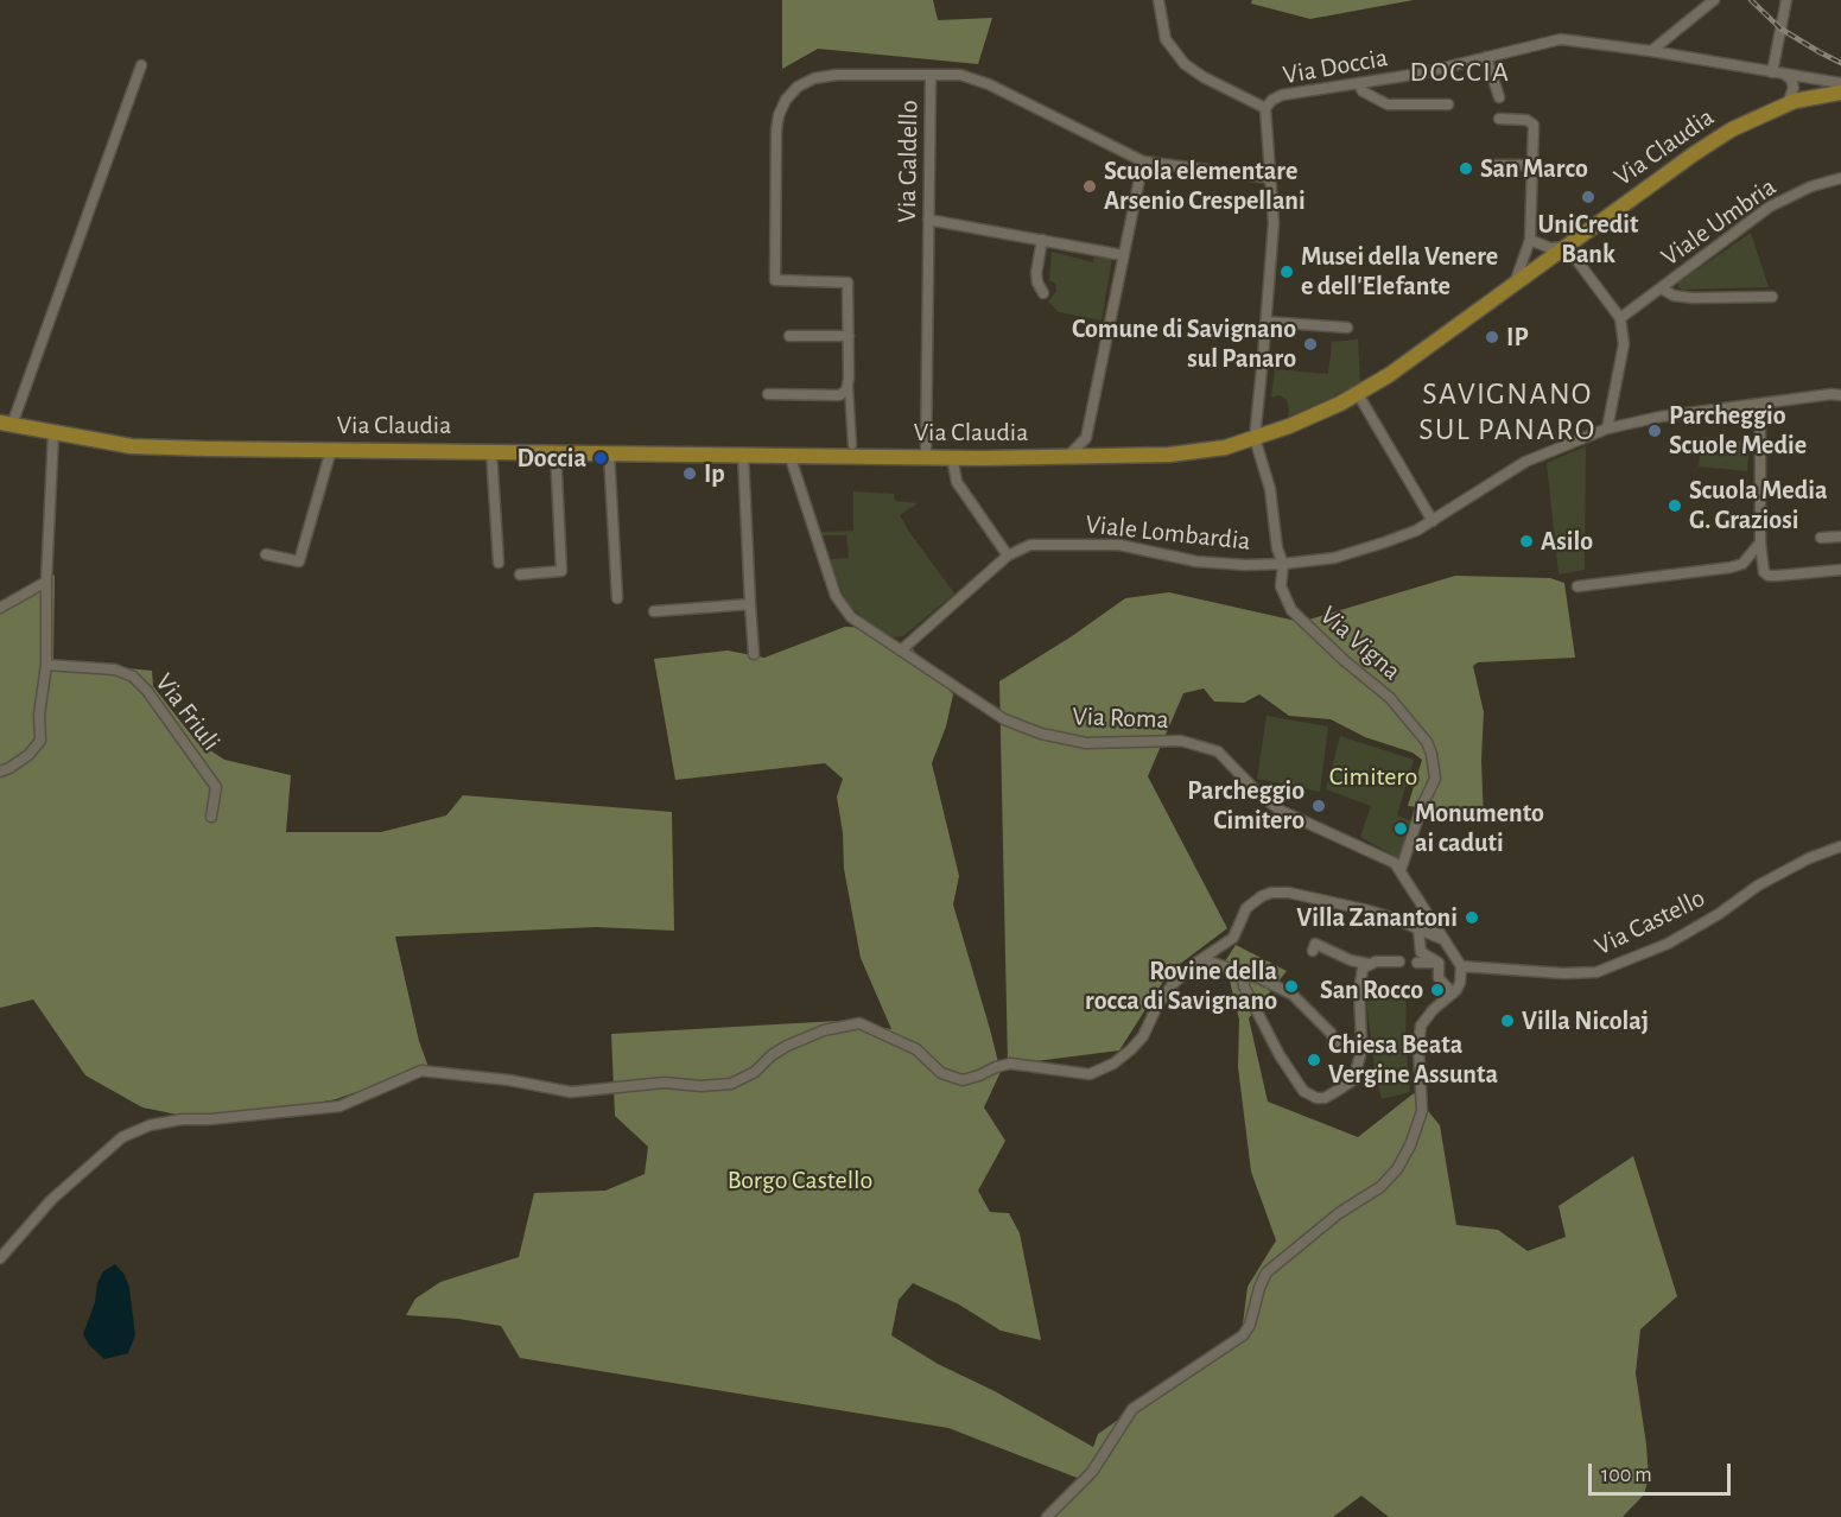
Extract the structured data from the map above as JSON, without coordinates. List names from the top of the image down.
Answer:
{
  "streets": {
    "main road": ["Via Claudia"],
    "street": [
      "Via Doccia",
      "Via Galdello",
      "Viale Umbria",
      "Viale Lombardia",
      "Via Vigna",
      "Via Friuli",
      "Via Roma",
      "Via Castello"
    ]
  },
  "crossings": [
    ["Via Doccia", "Via Claudia"],
    ["Via Doccia", "Via Vigna"],
    ["Via Claudia", "Via Galdello"],
    ["Via Claudia", "Via Vigna"],
    ["Via Claudia", "Via Roma"],
    ["Viale Lombardia", "Via Vigna"],
    ["Via Vigna", "Via Roma"],
    ["Via Roma", "Via Castello"]
  ],
  "districts": ["DOCCIA", "SAVIGNANO SUL PANARO"],
  "parks": ["Cimitero", "Borgo Castello"],
  "places": [
    "San Marco",
    "Scuola elementare Arsenio Crespellani",
    "UniCredit Bank",
    "Musei della Venere e dell'Elefante",
    "IP",
    "Comune di Savignano sul Panaro",
    "Parcheggio Scuole Medie",
    "Doccia",
    "Ip",
    "Scuola Media G. Graziosi",
    "Asilo",
    "Parcheggio Cimitero",
    "Monumento ai caduti",
    "Villa Zanantoni",
    "Rovine della rocca di Savignano",
    "San Rocco",
    "Villa Nicolaj",
    "Chiesa Beata Vergine Assunta"
  ],
  "scale_bar": "100 m"
}
